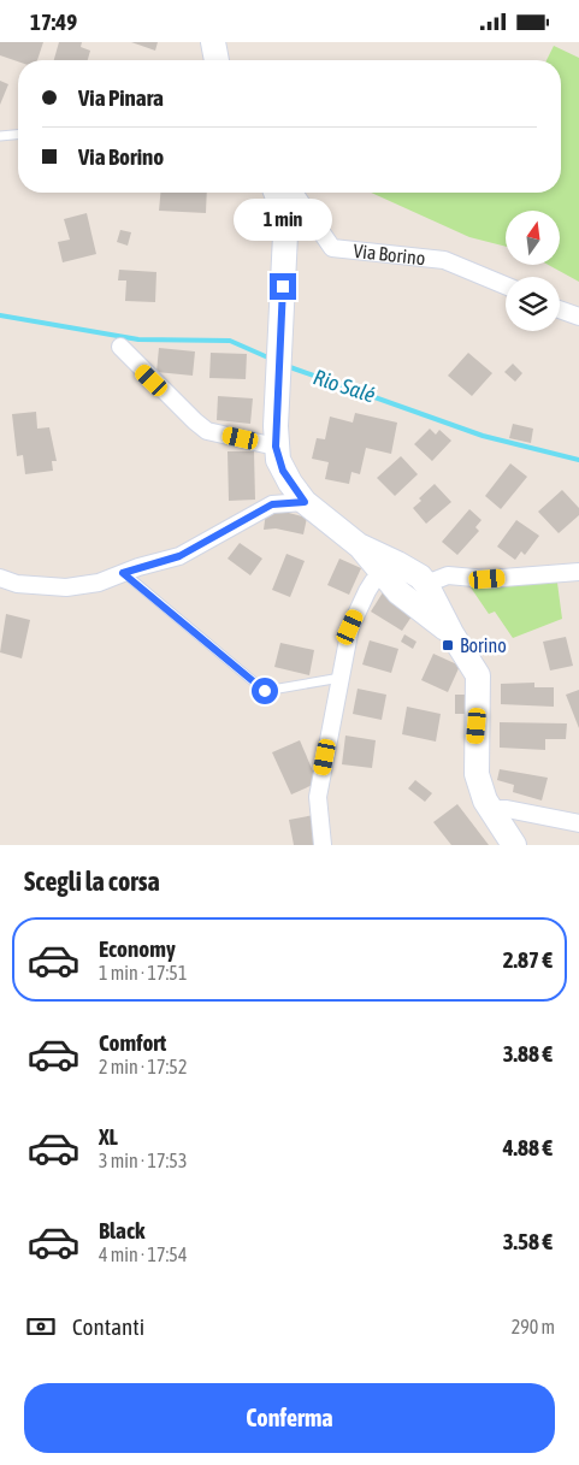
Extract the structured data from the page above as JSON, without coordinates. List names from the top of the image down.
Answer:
{
  "streets": {
    "street": ["Via Borino"]
  },
  "water": ["Rio Salé"],
  "places": {
    "transit": ["Borino"]
  },
  "north": "top",
  "page": {
    "status": "17:49",
    "banner": ["Via Pinara", "Via Borino"],
    "bubble": "1 min",
    "heading": "Scegli la corsa",
    "list": [
      {
        "name": "Economy",
        "note": "1 min · 17:51",
        "value": "2.87 €"
      },
      {
        "name": "Comfort",
        "note": "2 min · 17:52",
        "value": "3.88 €"
      },
      {
        "name": "XL",
        "note": "3 min · 17:53",
        "value": "4.88 €"
      },
      {
        "name": "Black",
        "note": "4 min · 17:54",
        "value": "3.58 €"
      }
    ],
    "pay": ["Contanti", "290 m"],
    "buttons": "Conferma"
  }
}
